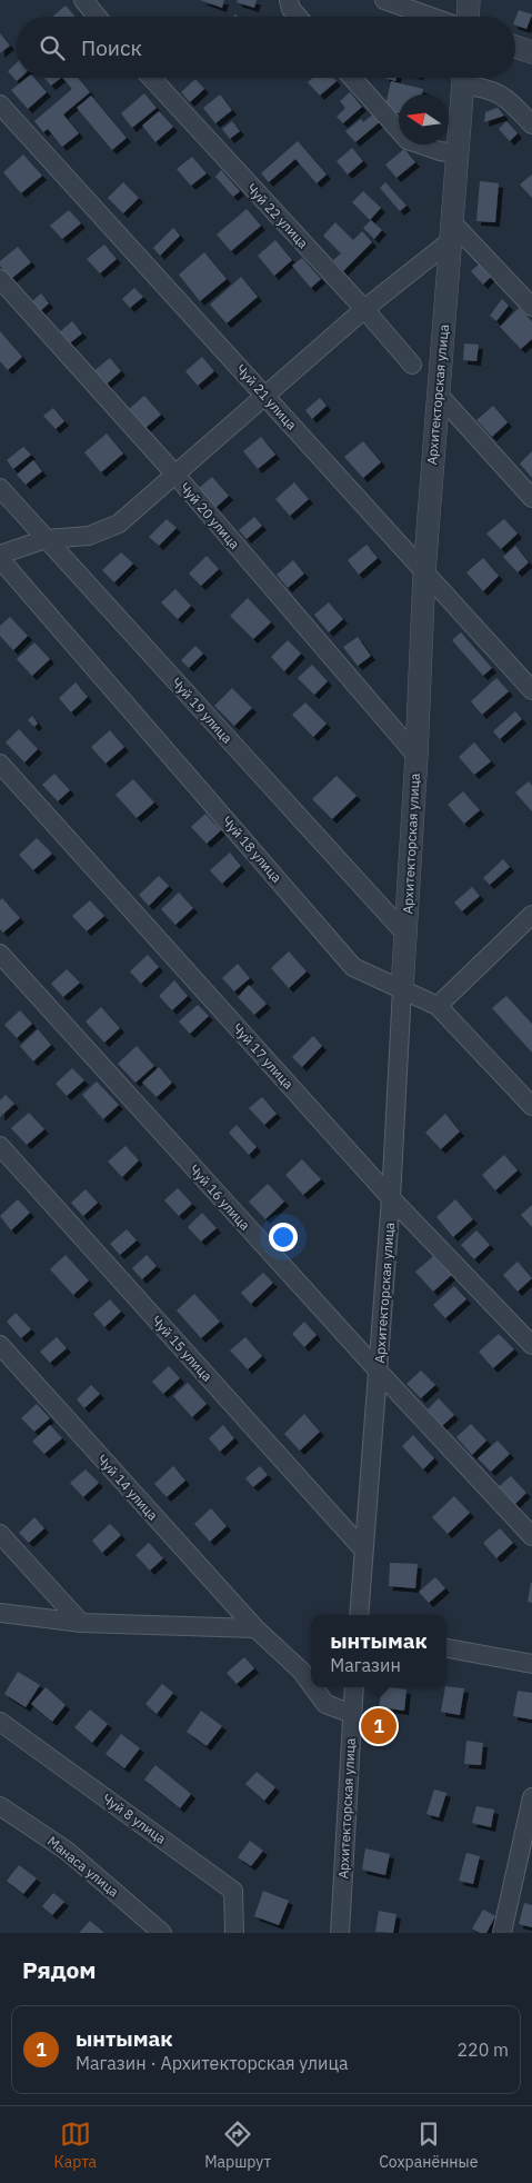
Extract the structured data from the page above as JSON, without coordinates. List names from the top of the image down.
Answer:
{
  "streets": {
    "street": [
      "Чуй 22 улица",
      "Архитекторская улица",
      "Чуй 21 улица",
      "Чуй 20 улица",
      "Чуй 19 улица",
      "Чуй 18 улица",
      "Чуй 17 улица",
      "Чуй 16 улица",
      "Чуй 15 улица",
      "Чуй 14 улица",
      "Чуй 8 улица",
      "Манаса улица"
    ]
  },
  "crossings": [
    ["Архитекторская улица", "Чуй 21 улица"],
    ["Архитекторская улица", "Чуй 20 улица"],
    ["Архитекторская улица", "Чуй 19 улица"],
    ["Архитекторская улица", "Чуй 18 улица"],
    ["Архитекторская улица", "Чуй 17 улица"],
    ["Архитекторская улица", "Чуй 16 улица"],
    ["Архитекторская улица", "Чуй 15 улица"],
    ["Архитекторская улица", "Чуй 14 улица"]
  ],
  "north": "left",
  "page": {
    "search": "Поиск",
    "popup": ["ынтымак", "Магазин"],
    "pins": "1",
    "heading": "Рядом",
    "list": [
      {
        "mark": "1",
        "name": "ынтымак",
        "note": "Магазин · Архитекторская улица",
        "value": "220 m"
      }
    ],
    "nav": ["Карта", "Маршрут", "Сохранённые"]
  }
}
